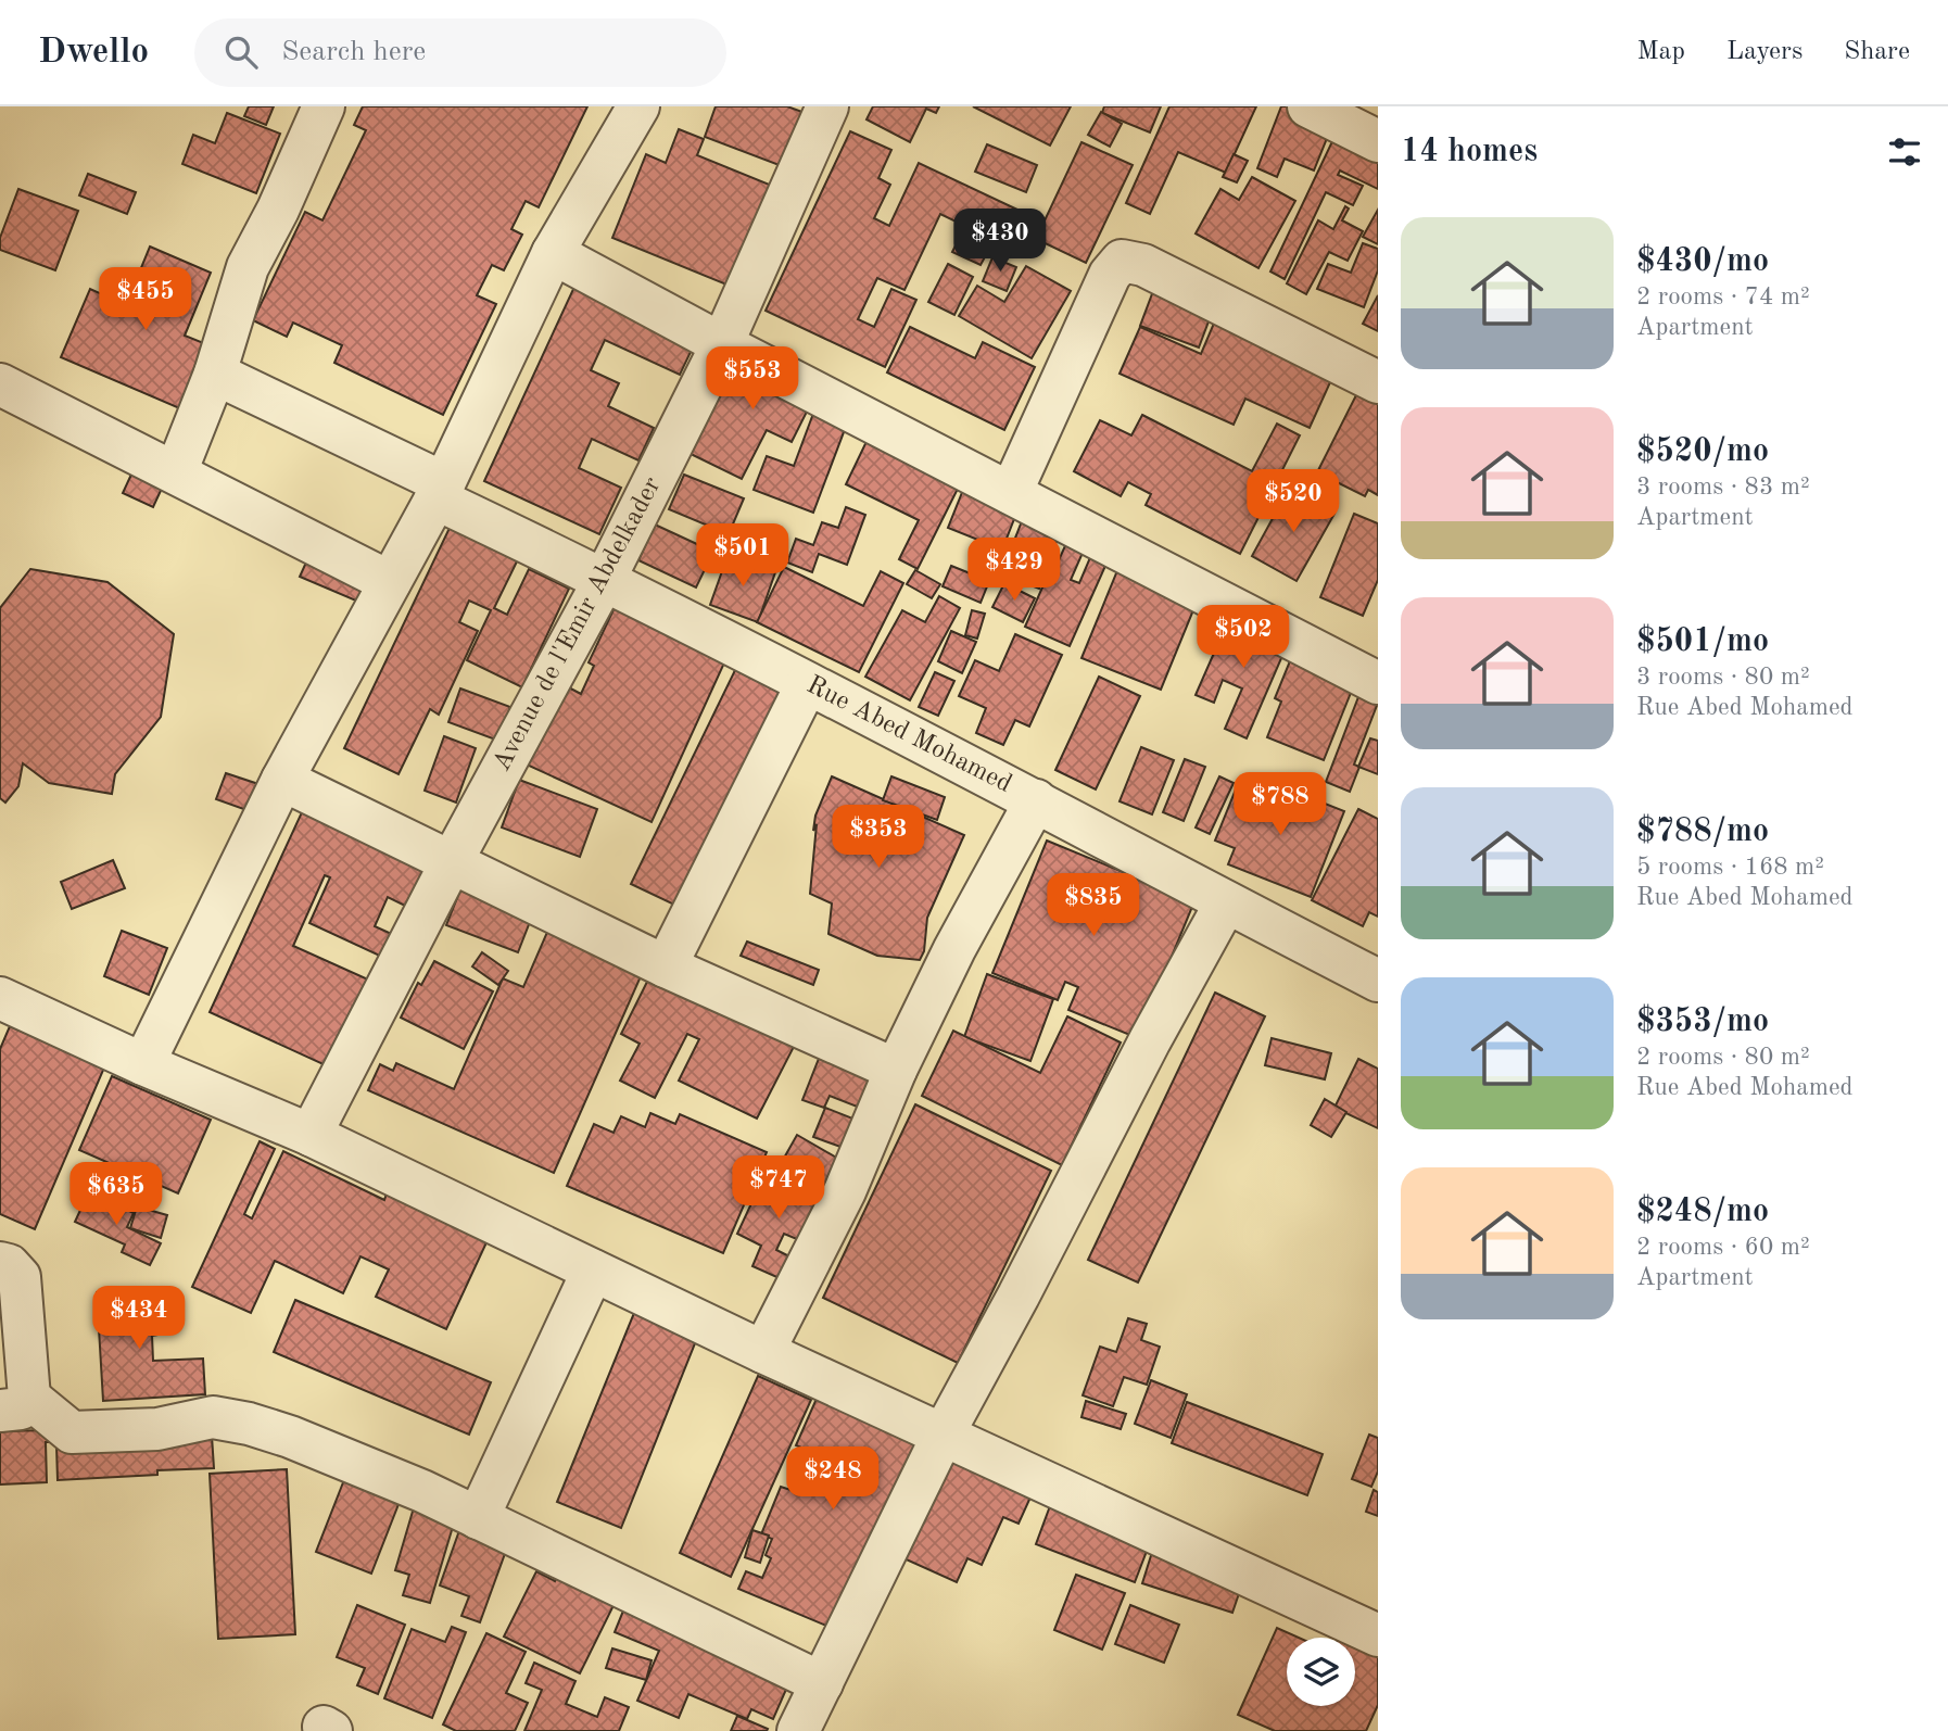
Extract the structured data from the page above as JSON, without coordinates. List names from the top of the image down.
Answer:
{
  "streets": {
    "street": ["Avenue de l'Emir Abdelkader", "Rue Abed Mohamed"]
  },
  "crossings": [
    ["Avenue de l'Emir Abdelkader", "Rue Abed Mohamed"]
  ],
  "page": {
    "header": "Dwello",
    "search": "Search here",
    "nav": ["Map", "Layers", "Share"],
    "heading": "14 homes",
    "list": [
      {
        "name": "$430/mo",
        "note": "2 rooms · 74 m² · Apartment"
      },
      {
        "name": "$520/mo",
        "note": "3 rooms · 83 m² · Apartment"
      },
      {
        "name": "$501/mo",
        "note": "3 rooms · 80 m² · Rue Abed Mohamed"
      },
      {
        "name": "$788/mo",
        "note": "5 rooms · 168 m² · Rue Abed Mohamed"
      },
      {
        "name": "$353/mo",
        "note": "2 rooms · 80 m² · Rue Abed Mohamed"
      },
      {
        "name": "$248/mo",
        "note": "2 rooms · 60 m² · Apartment"
      }
    ],
    "price": [
      "$430",
      "$455",
      "$553",
      "$520",
      "$501",
      "$429",
      "$502",
      "$788",
      "$353",
      "$835",
      "$747",
      "$635",
      "$434",
      "$248"
    ]
  }
}
